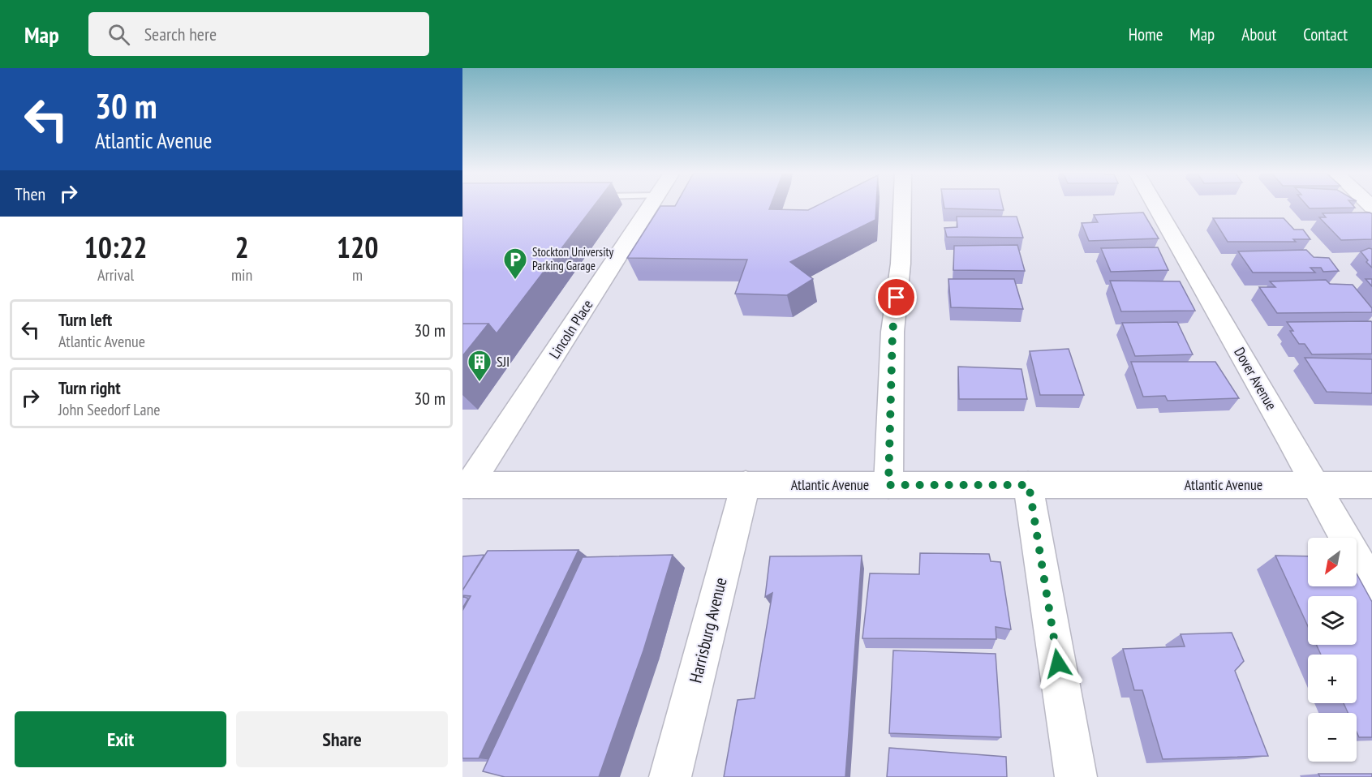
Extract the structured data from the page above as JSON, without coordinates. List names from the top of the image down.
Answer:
{
  "streets": {
    "street": [
      "Lincoln Place",
      "Dover Avenue",
      "Atlantic Avenue",
      "Harrisburg Avenue"
    ]
  },
  "crossings": [
    ["Lincoln Place", "Atlantic Avenue"],
    ["Dover Avenue", "Atlantic Avenue"],
    ["Atlantic Avenue", "Harrisburg Avenue"]
  ],
  "places": {
    "parking": ["Stockton University Parking Garage"],
    "building": ["SJI"]
  },
  "north": "bottom left",
  "page": {
    "header": "Map",
    "search": "Search here",
    "nav": [
      "Home",
      "Map",
      "About",
      "Contact"
    ],
    "turn": ["30 m", "Atlantic Avenue"],
    "then": "Then",
    "eta": [
      "10:22",
      "Arrival",
      "2",
      "min",
      "120",
      "m"
    ],
    "list": [
      {
        "name": "Turn left",
        "note": "Atlantic Avenue",
        "value": "30 m"
      },
      {
        "name": "Turn right",
        "note": "John Seedorf Lane",
        "value": "30 m"
      }
    ],
    "map_buttons": ["+", "−"],
    "buttons": ["Exit", "Share"]
  }
}
